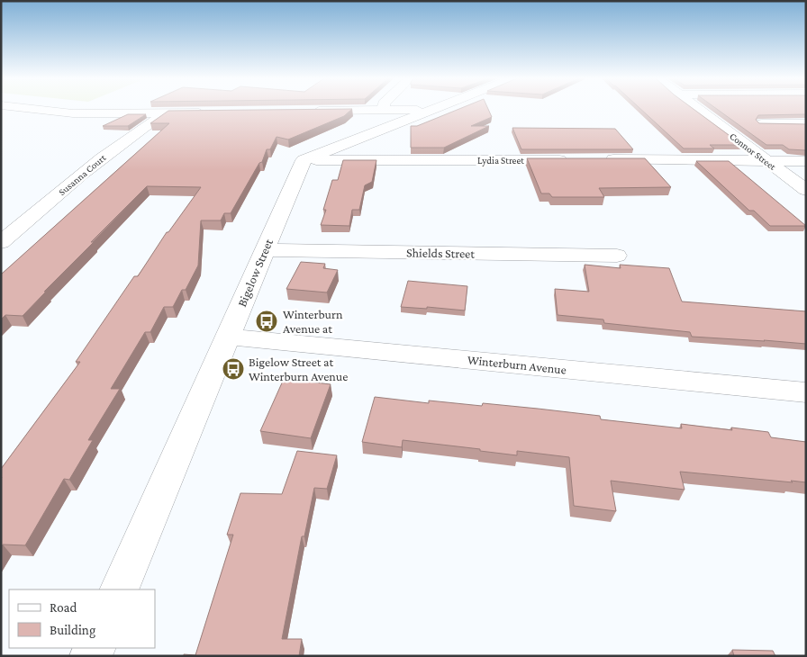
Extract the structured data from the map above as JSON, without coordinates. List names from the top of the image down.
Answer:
{
  "streets": {
    "street": [
      "Connor Street",
      "Lydia Street",
      "Susanna Court",
      "Shields Street",
      "Bigelow Street",
      "Winterburn Avenue"
    ]
  },
  "crossings": [
    ["Lydia Street", "Bigelow Street"],
    ["Shields Street", "Bigelow Street"],
    ["Bigelow Street", "Winterburn Avenue"]
  ],
  "places": {
    "bus stop": ["Winterburn Avenue at", "Bigelow Street at Winterburn Avenue"]
  },
  "legend": ["Road", "Building"]
}
